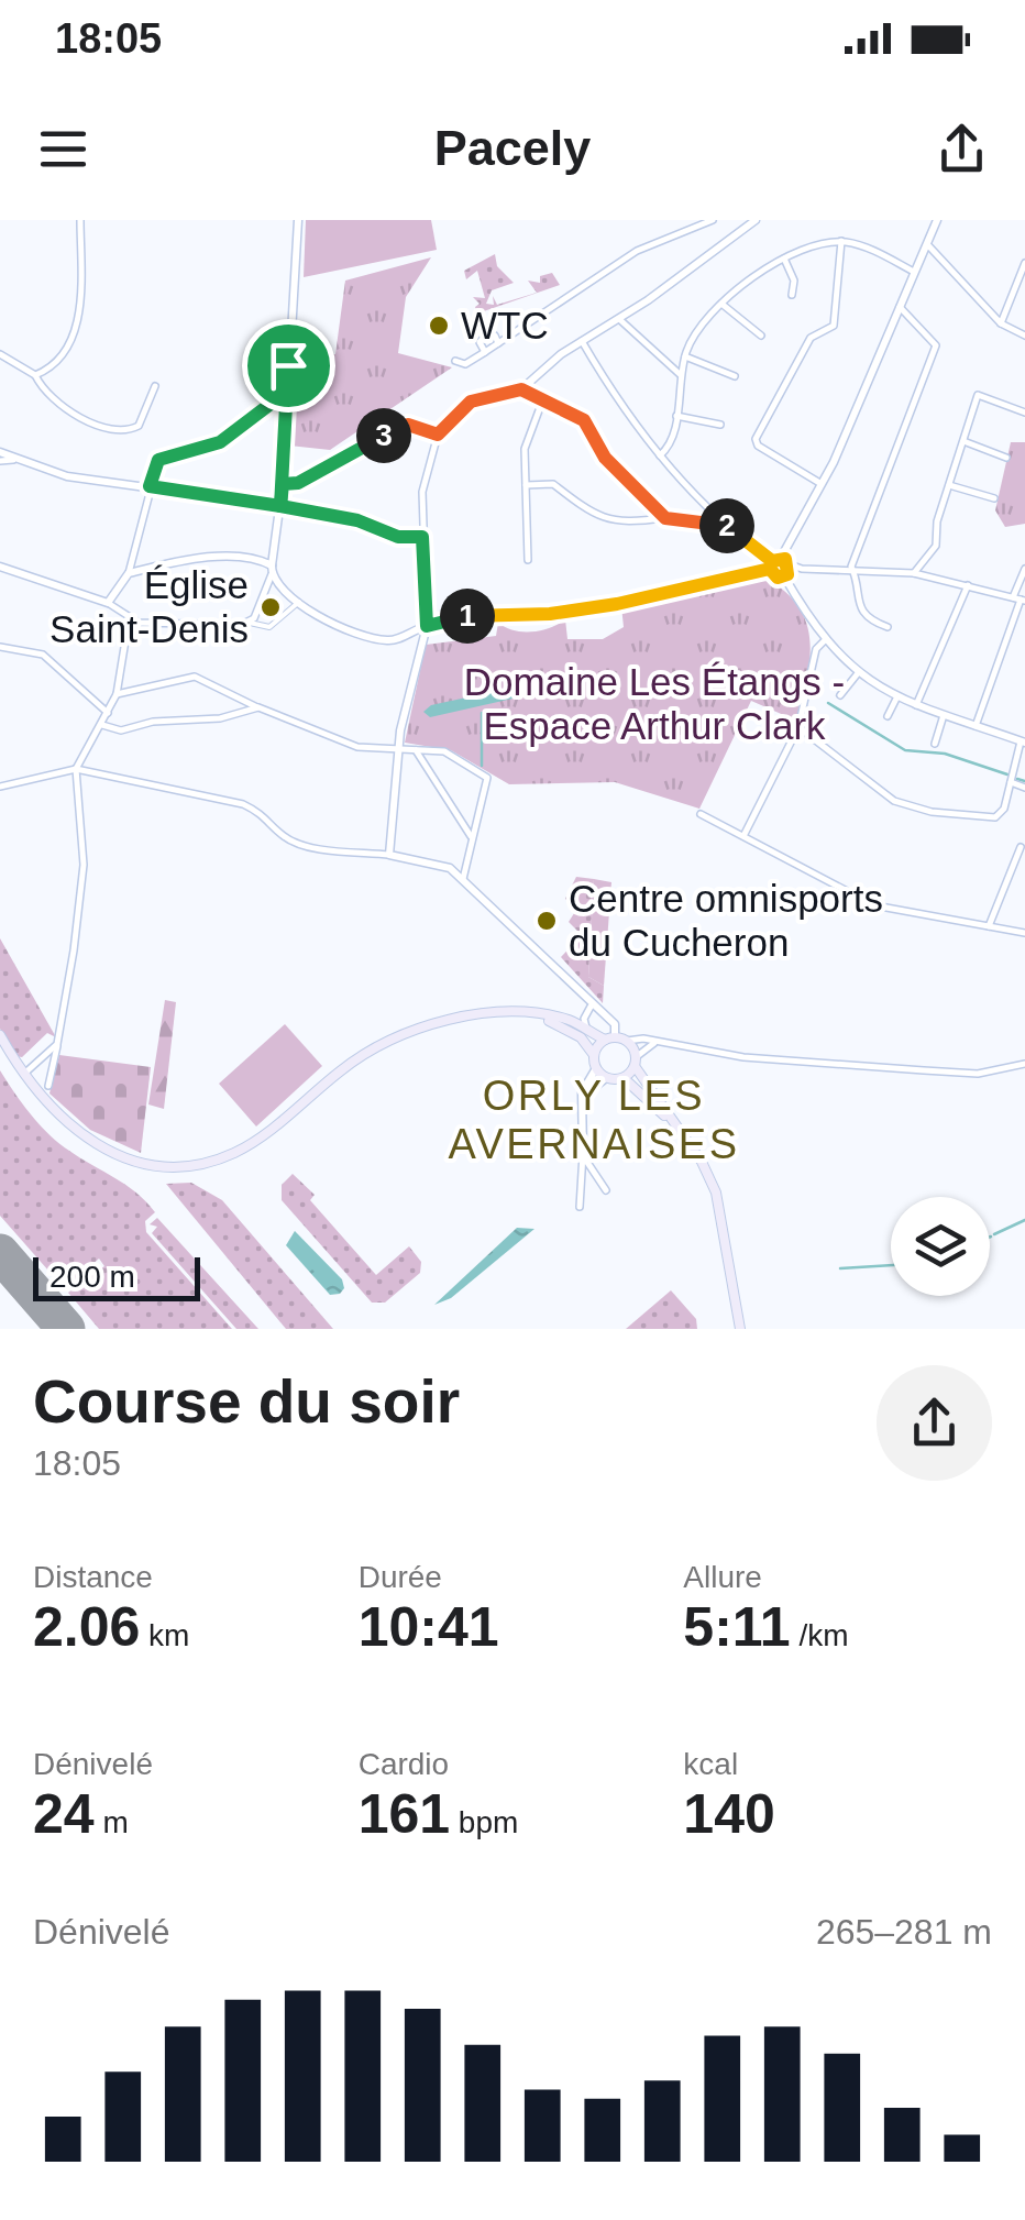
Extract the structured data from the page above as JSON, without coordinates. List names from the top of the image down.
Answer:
{
  "districts": ["ORLY LES AVERNAISES"],
  "parks": ["Domaine Les Étangs - Espace Arthur Clark"],
  "places": ["WTC", "Église Saint-Denis", "Centre omnisports du Cucheron"],
  "scale_bar": "200 m",
  "page": {
    "status": "18:05",
    "header": "Pacely",
    "pins": ["3", "2", "1"],
    "scale": "200 m",
    "heading": ["Course du soir", "18:05"],
    "stats": [
      ["Distance", "2.06 km"],
      ["Durée", "10:41"],
      ["Allure", "5:11 /km"],
      ["Dénivelé", "24 m"],
      ["Cardio", "161 bpm"],
      ["kcal", "140"]
    ],
    "chart": ["Dénivelé", "265–281 m"]
  }
}
